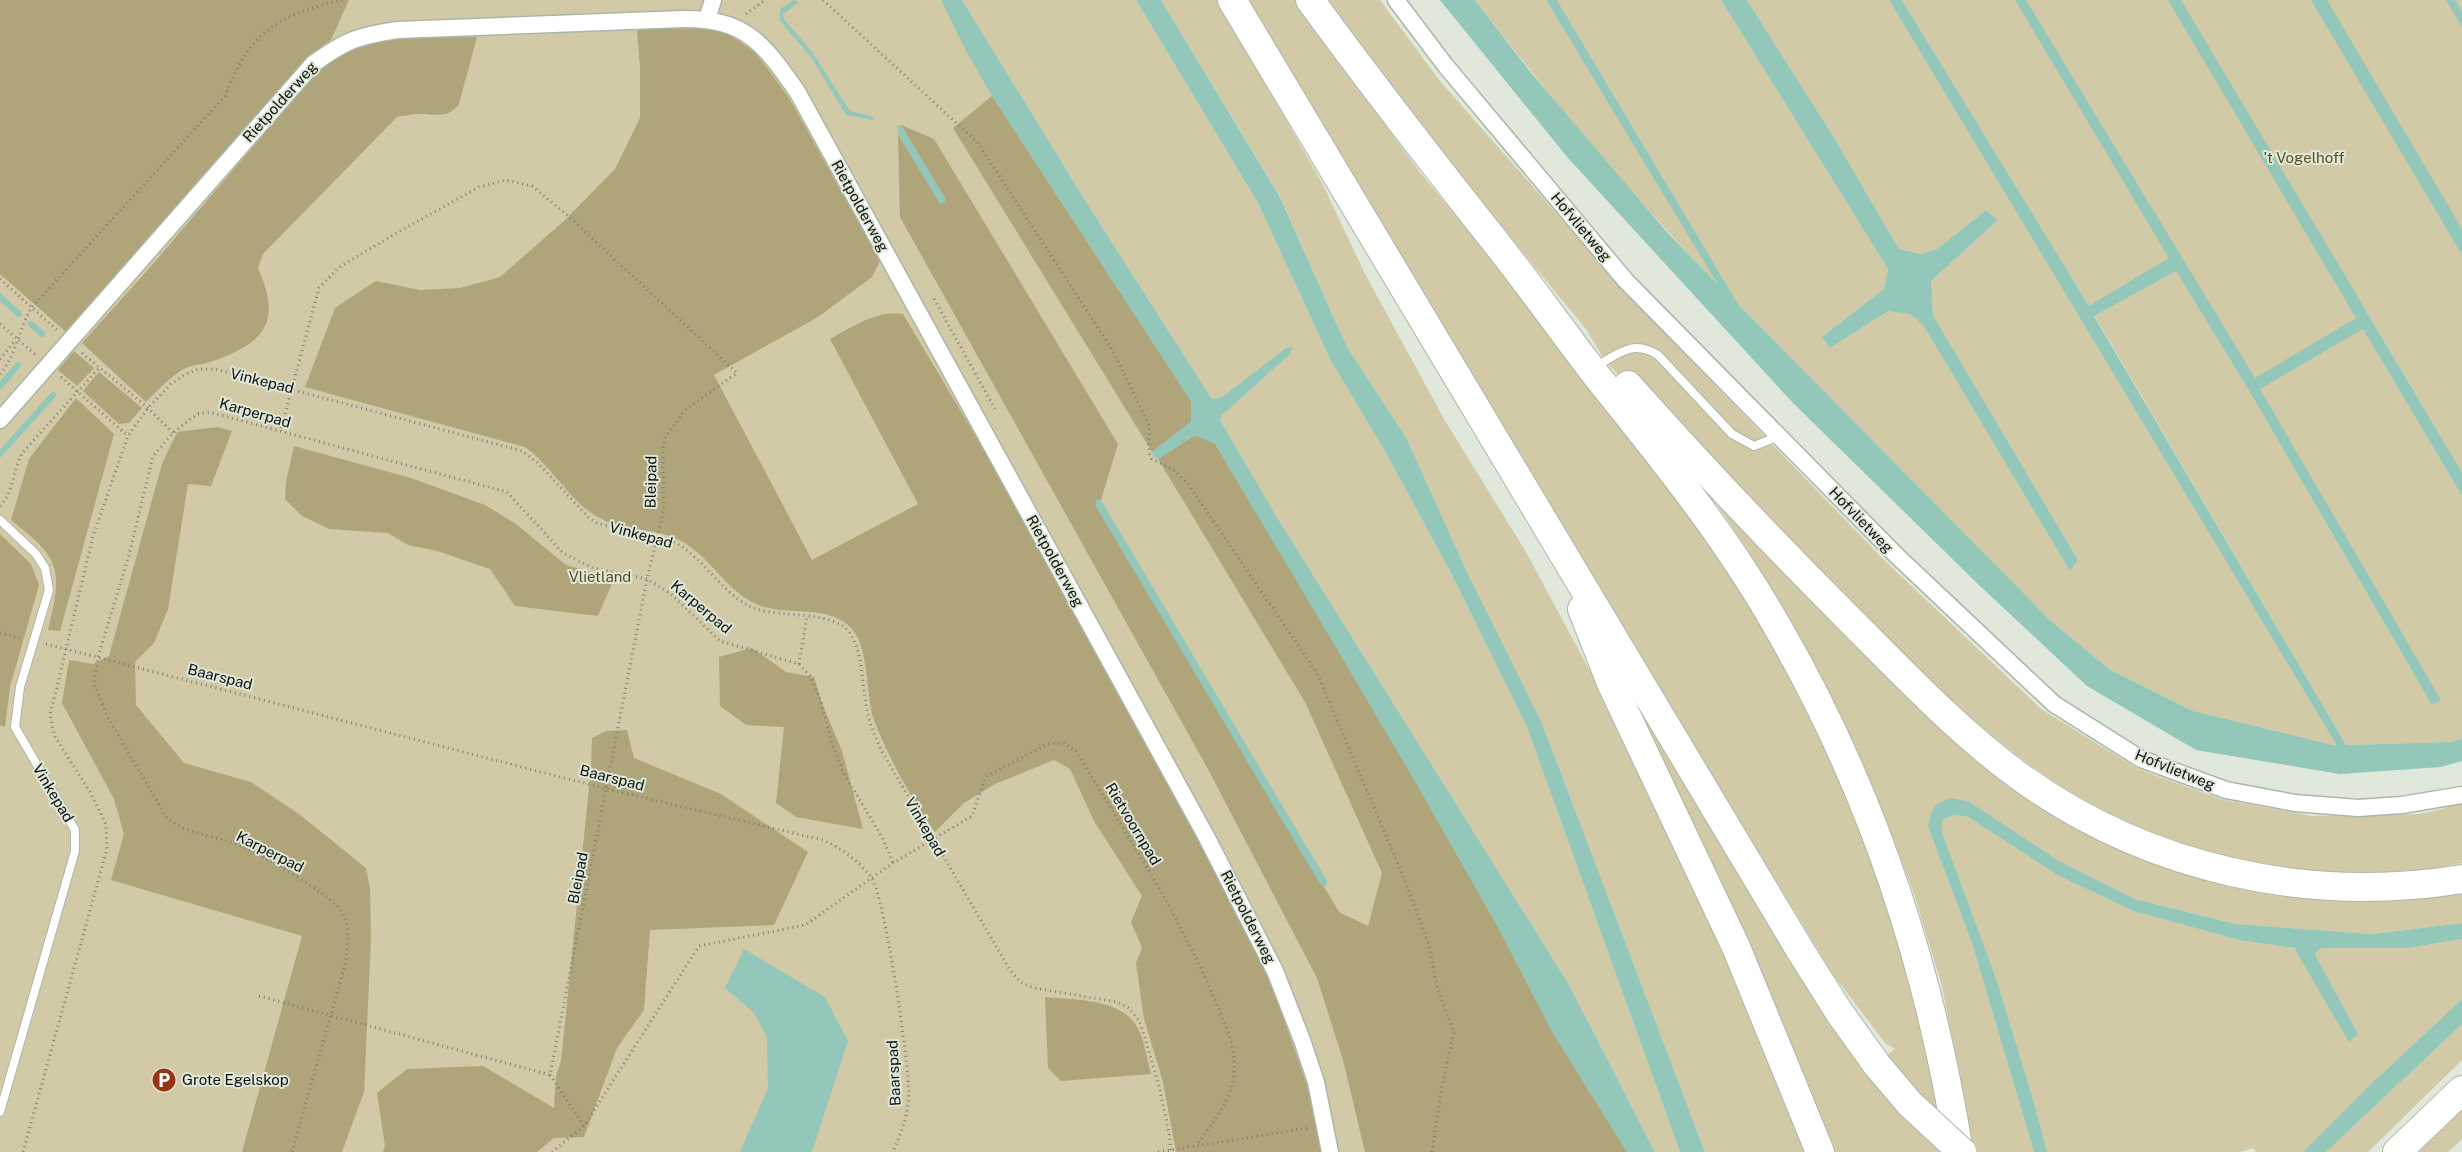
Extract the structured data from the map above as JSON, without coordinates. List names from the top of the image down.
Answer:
{
  "streets": {
    "street": ["Rietpolderweg", "Hofvlietweg"],
    "lane": ["Vinkepad"],
    "path": [
      "Karperpad",
      "Bleipad",
      "Baarspad",
      "Rietvoornpad"
    ]
  },
  "crossings": [
    ["Vinkepad", "Bleipad"],
    ["Vinkepad", "Baarspad"],
    ["Vinkepad", "Rietvoornpad"],
    ["Karperpad", "Bleipad"],
    ["Karperpad", "Baarspad"],
    ["Bleipad", "Baarspad"],
    ["Baarspad", "Rietvoornpad"]
  ],
  "parks": ["'t Vogelhoff", "Vlietland"],
  "places": {
    "parking": ["Grote Egelskop"]
  }
}
